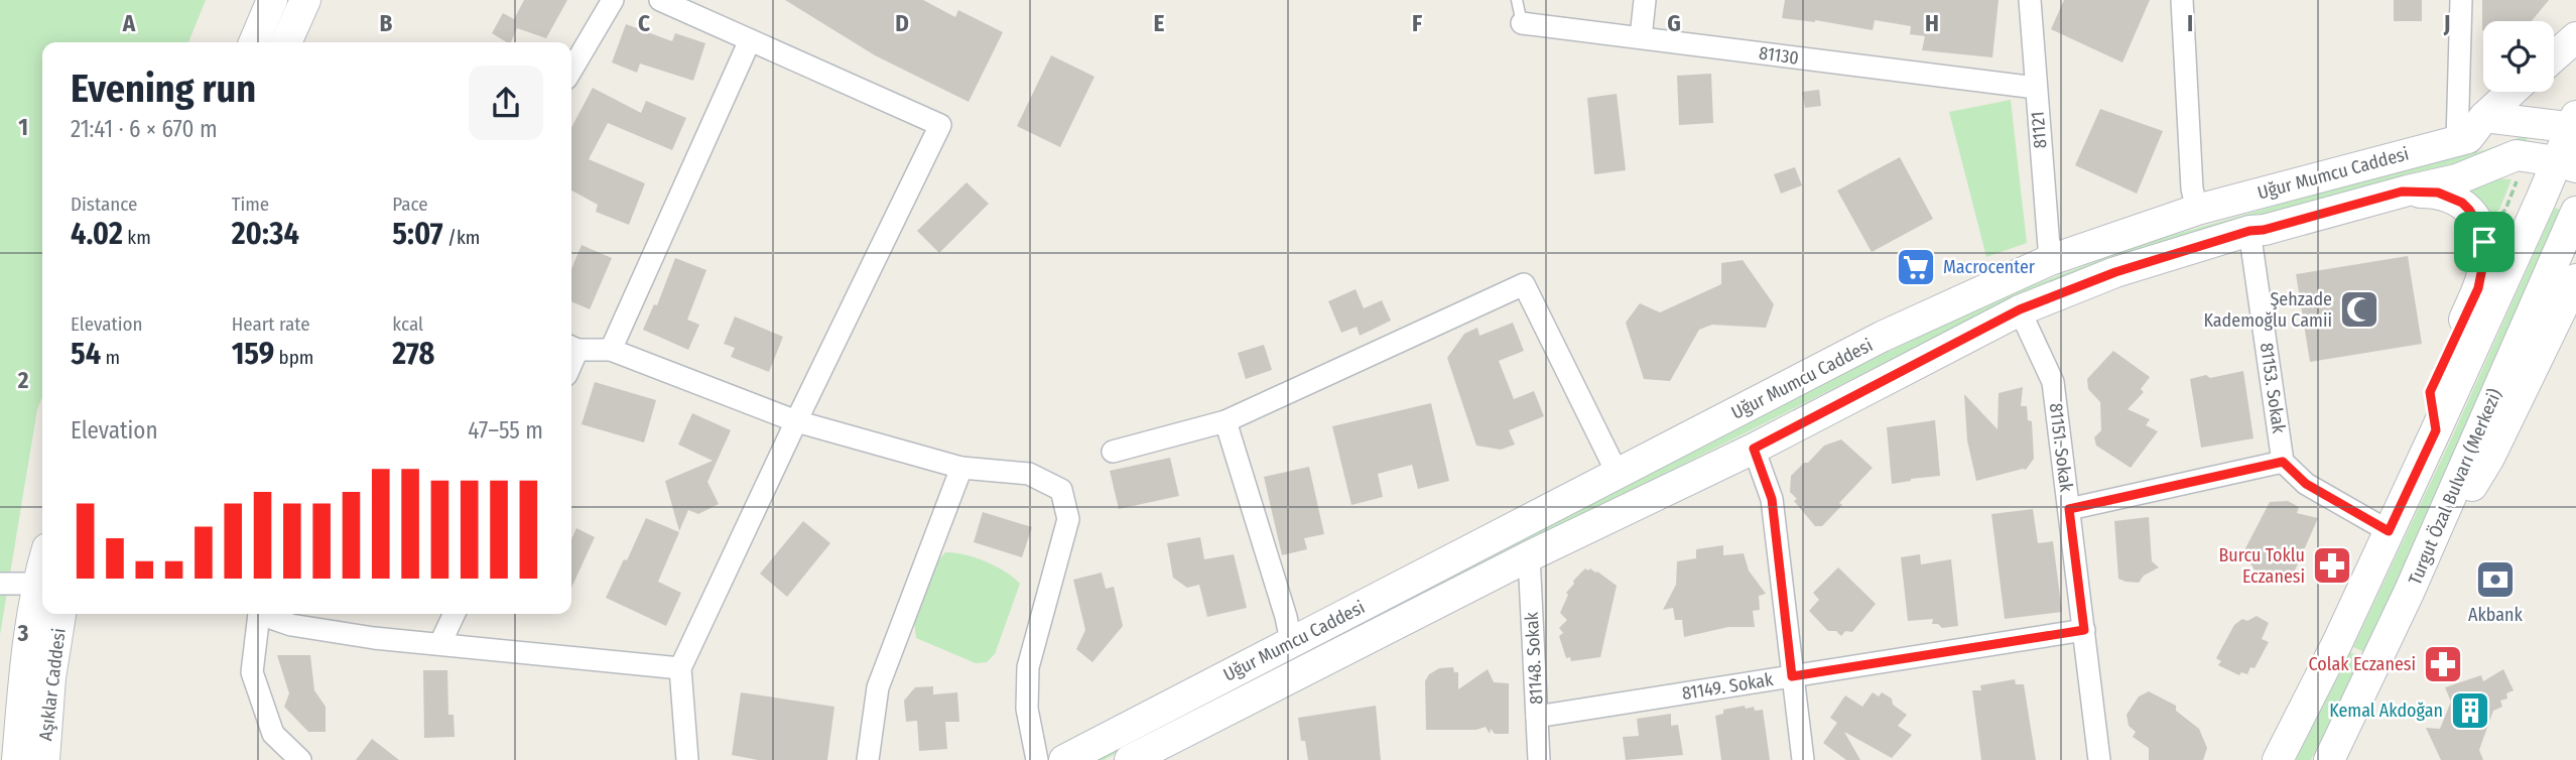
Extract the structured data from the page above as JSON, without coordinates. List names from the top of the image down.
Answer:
{
  "streets": {
    "street": [
      "81130",
      "81121",
      "Uğur Mumcu Caddesi",
      "81153. Sokak",
      "81151. Sokak",
      "Turgut Özal Bulvarı (Merkezi)",
      "81148. Sokak",
      "Aşıklar Caddesi",
      "81149. Sokak"
    ]
  },
  "crossings": [
    ["81130", "81121"],
    ["81121", "Uğur Mumcu Caddesi"],
    ["Uğur Mumcu Caddesi", "81153. Sokak"],
    ["Uğur Mumcu Caddesi", "81151. Sokak"],
    ["Uğur Mumcu Caddesi", "81148. Sokak"],
    ["81151. Sokak", "81149. Sokak"],
    ["81148. Sokak", "81149. Sokak"]
  ],
  "places": {
    "supermarket": ["Macrocenter"],
    "mosque": ["Şehzade Kademoğlu Camii"],
    "pharmacy": ["Burcu Toklu Eczanesi", "Colak Eczanesi"],
    "bank": ["Akbank"],
    "building": ["Kemal Akdoğan"]
  },
  "page": {
    "heading": ["Evening run", "21:41 · 6 × 670 m"],
    "stats": [
      ["Distance", "4.02 km"],
      ["Time", "20:34"],
      ["Pace", "5:07 /km"],
      ["Elevation", "54 m"],
      ["Heart rate", "159 bpm"],
      ["kcal", "278"]
    ],
    "chart": ["Elevation", "47–55 m"]
  },
  "grid": {
    "columns": [
      "A",
      "B",
      "C",
      "D",
      "E",
      "F",
      "G",
      "H",
      "I",
      "J"
    ],
    "rows": ["1", "2", "3"]
  }
}
